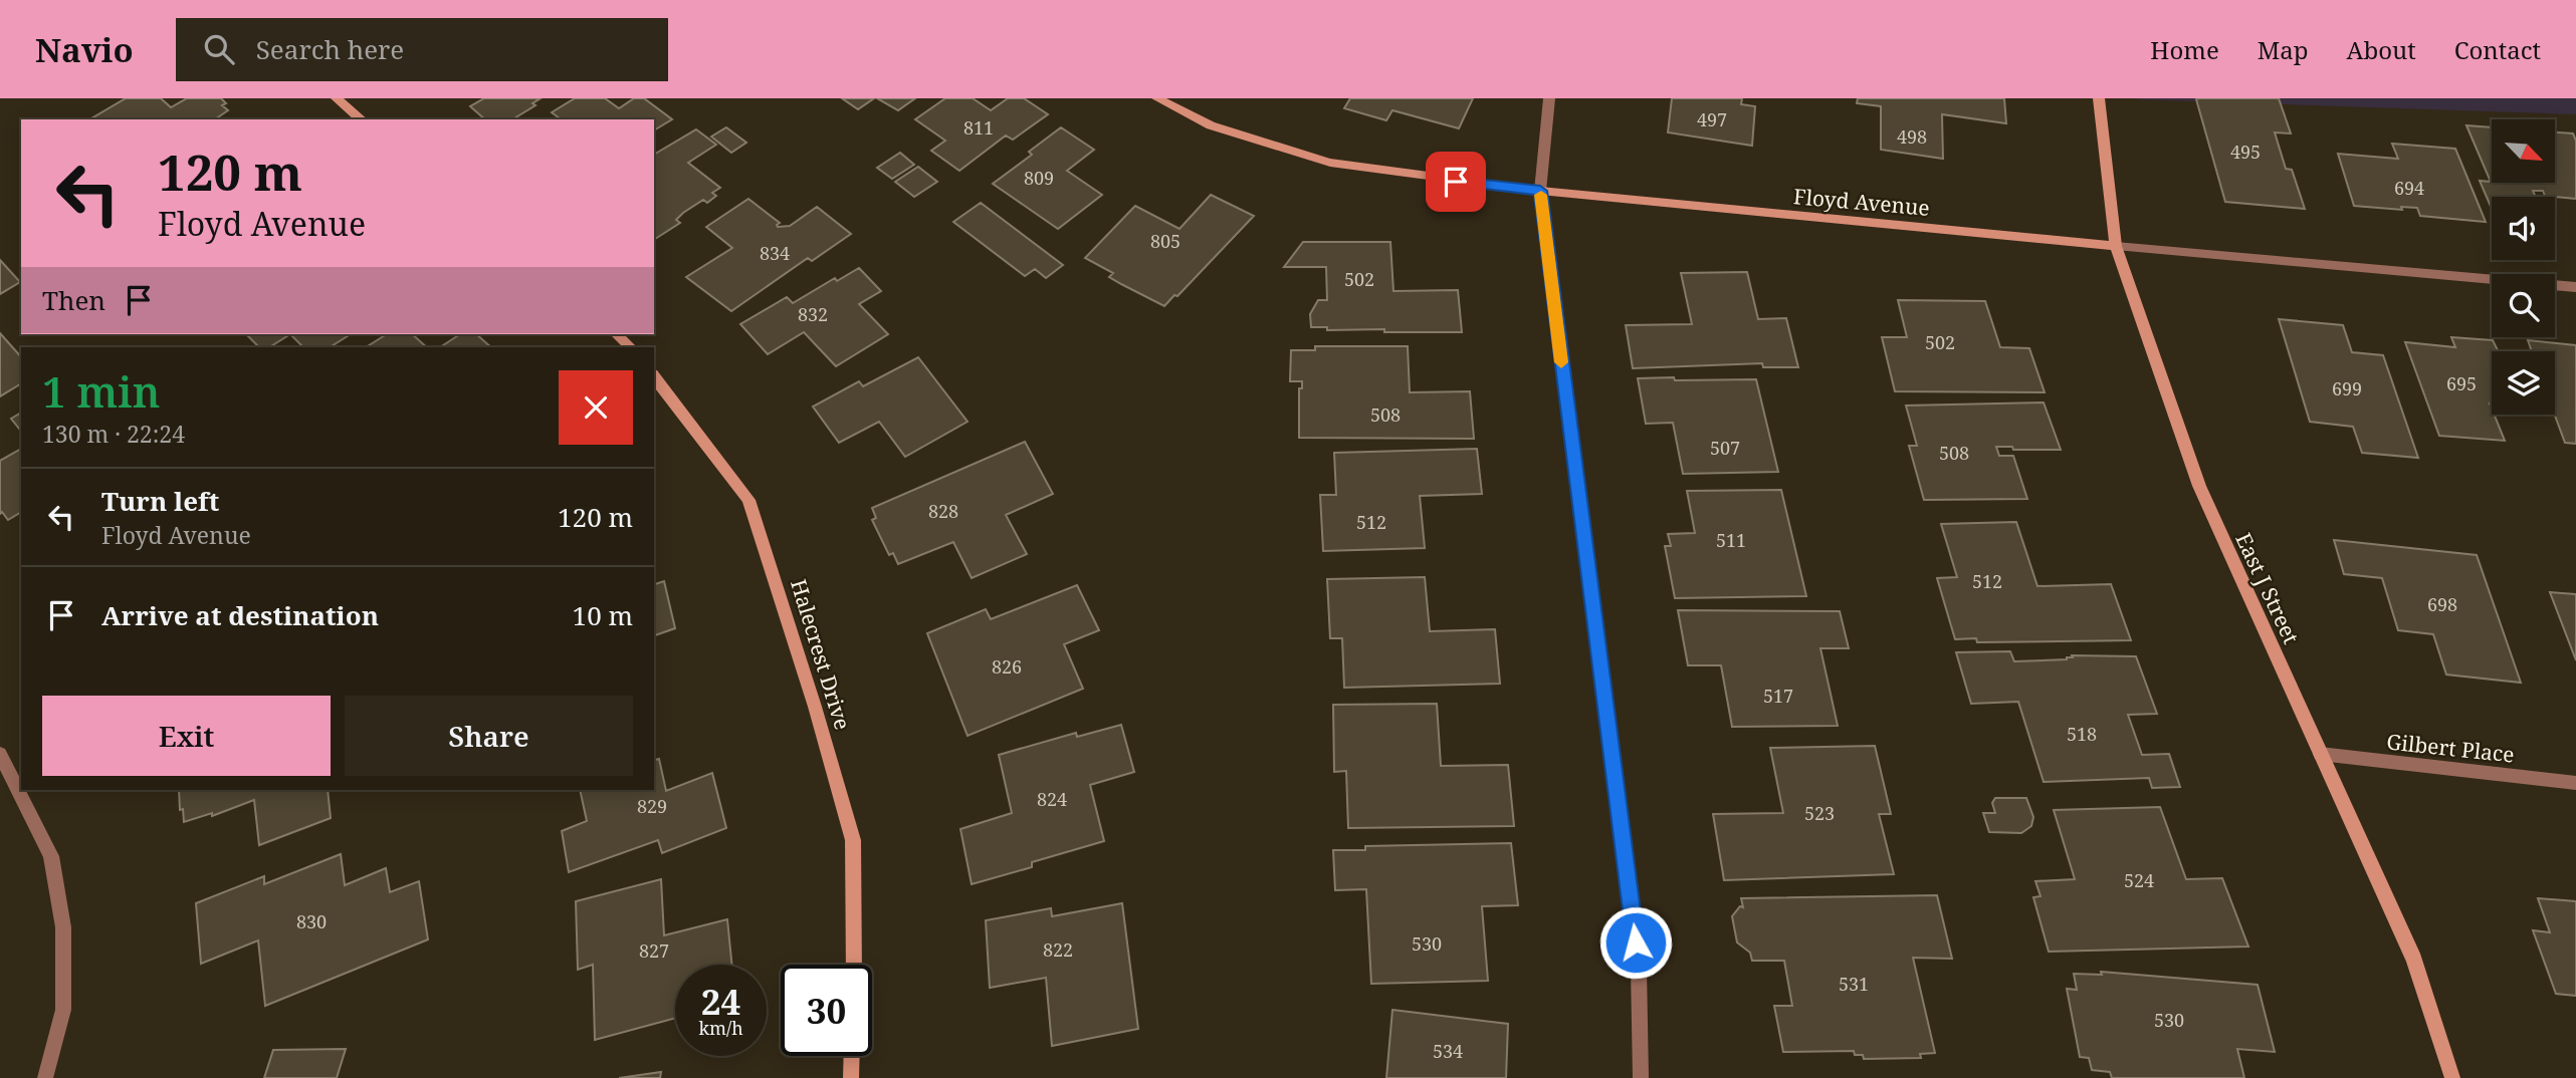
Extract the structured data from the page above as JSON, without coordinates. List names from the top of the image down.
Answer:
{
  "streets": {
    "street": [
      "Floyd Avenue",
      "East J Street",
      "Halecrest Drive",
      "Gilbert Place"
    ]
  },
  "crossings": [
    ["Floyd Avenue", "East J Street"],
    ["East J Street", "Gilbert Place"]
  ],
  "house_numbers": [
    "497",
    "811",
    "498",
    "495",
    "809",
    "694",
    "805",
    "834",
    "502",
    "832",
    "502",
    "695",
    "699",
    "508",
    "507",
    "508",
    "828",
    "512",
    "511",
    "512",
    "698",
    "826",
    "517",
    "518",
    "824",
    "829",
    "523",
    "524",
    "830",
    "530",
    "822",
    "827",
    "531",
    "530",
    "534"
  ],
  "north": "bottom right",
  "page": {
    "header": "Navio",
    "search": "Search here",
    "nav": [
      "Home",
      "Map",
      "About",
      "Contact"
    ],
    "turn": ["120 m", "Floyd Avenue"],
    "then": "Then",
    "heading": ["1 min", "130 m · 22:24"],
    "list": [
      {
        "name": "Turn left",
        "note": "Floyd Avenue",
        "value": "120 m"
      },
      {
        "name": "Arrive at destination",
        "value": "10 m"
      }
    ],
    "buttons": ["Exit", "Share"],
    "speed": "24 km/h",
    "limit": "30"
  }
}
